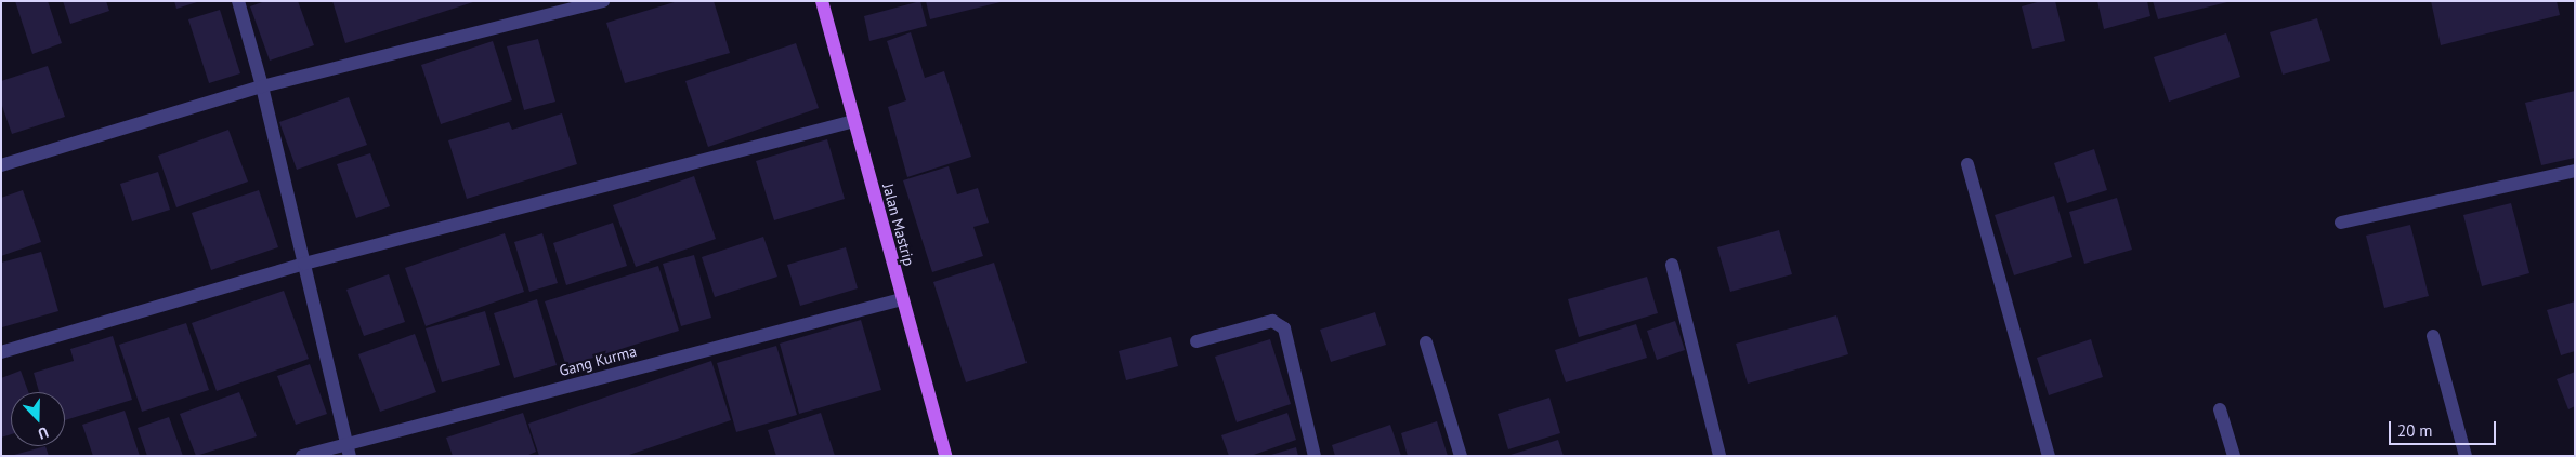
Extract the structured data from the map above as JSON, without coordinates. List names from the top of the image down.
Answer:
{
  "streets": {
    "main road": ["Jalan Mastrip"],
    "street": ["Gang Kurma"]
  },
  "crossings": [
    ["Jalan Mastrip", "Gang Kurma"]
  ],
  "scale_bar": "20 m",
  "north": "bottom"
}
